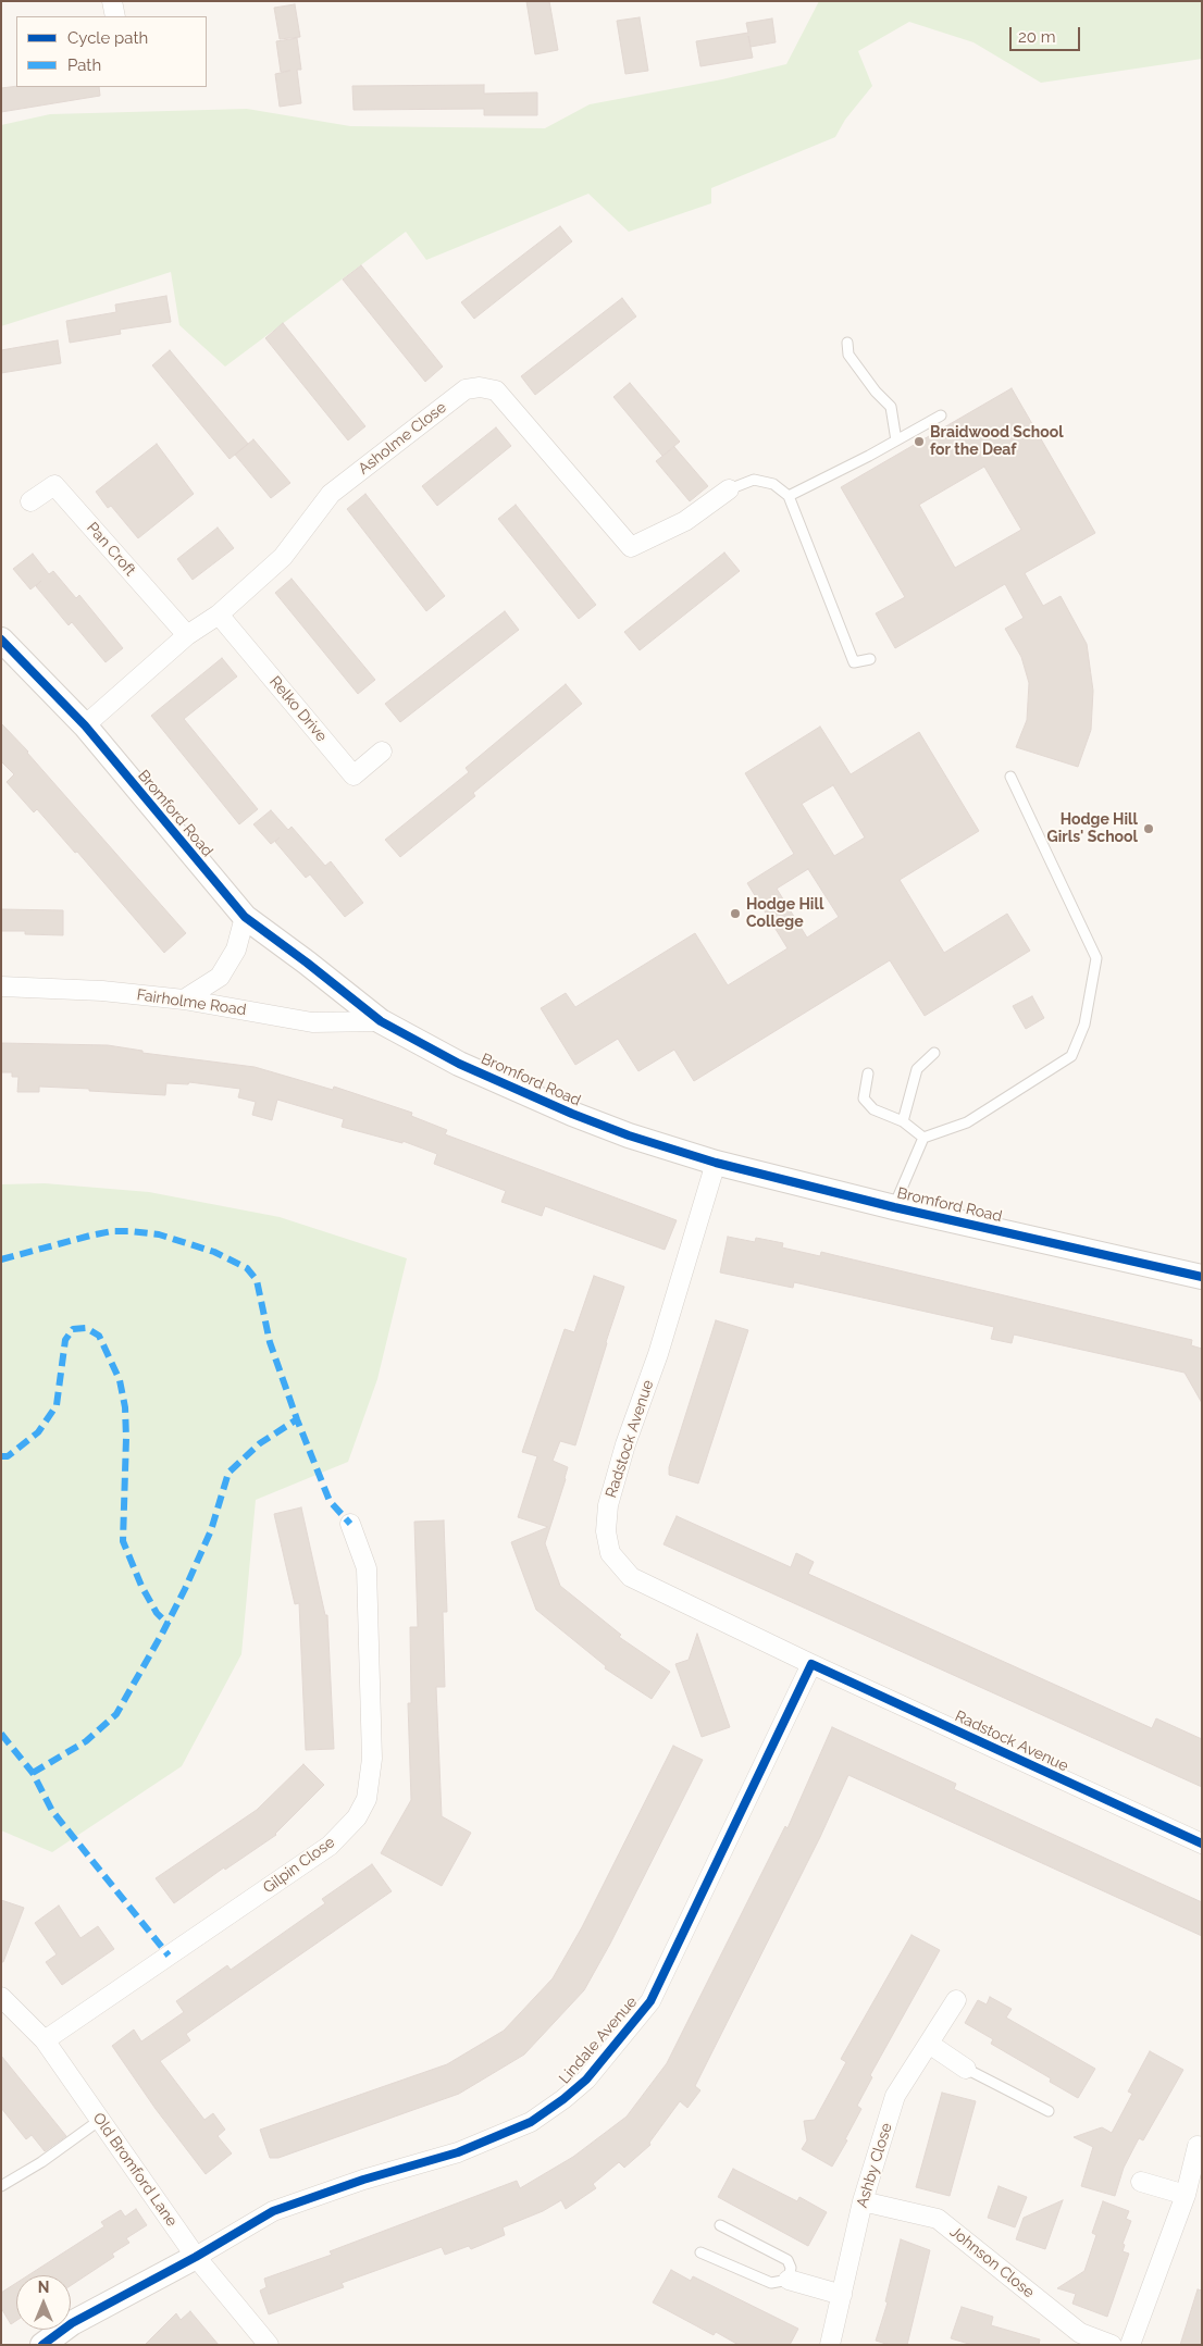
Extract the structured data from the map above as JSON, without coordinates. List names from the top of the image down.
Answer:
{
  "streets": {
    "street": [
      "Asholme Close",
      "Pan Croft",
      "Relko Drive",
      "Bromford Road",
      "Fairholme Road",
      "Radstock Avenue",
      "Gilpin Close",
      "Lindale Avenue",
      "Ashby Close",
      "Old Bromford Lane",
      "Johnson Close"
    ]
  },
  "crossings": [
    ["Asholme Close", "Pan Croft"],
    ["Asholme Close", "Relko Drive"],
    ["Asholme Close", "Bromford Road"],
    ["Bromford Road", "Fairholme Road"],
    ["Bromford Road", "Radstock Avenue"],
    ["Radstock Avenue", "Lindale Avenue"],
    ["Gilpin Close", "Old Bromford Lane"],
    ["Lindale Avenue", "Old Bromford Lane"],
    ["Ashby Close", "Johnson Close"]
  ],
  "places": ["Braidwood School for the Deaf", "Hodge Hill Girls' School", "Hodge Hill College"],
  "legend": ["Cycle path", "Path"],
  "scale_bar": "20 m",
  "north": "top"
}
